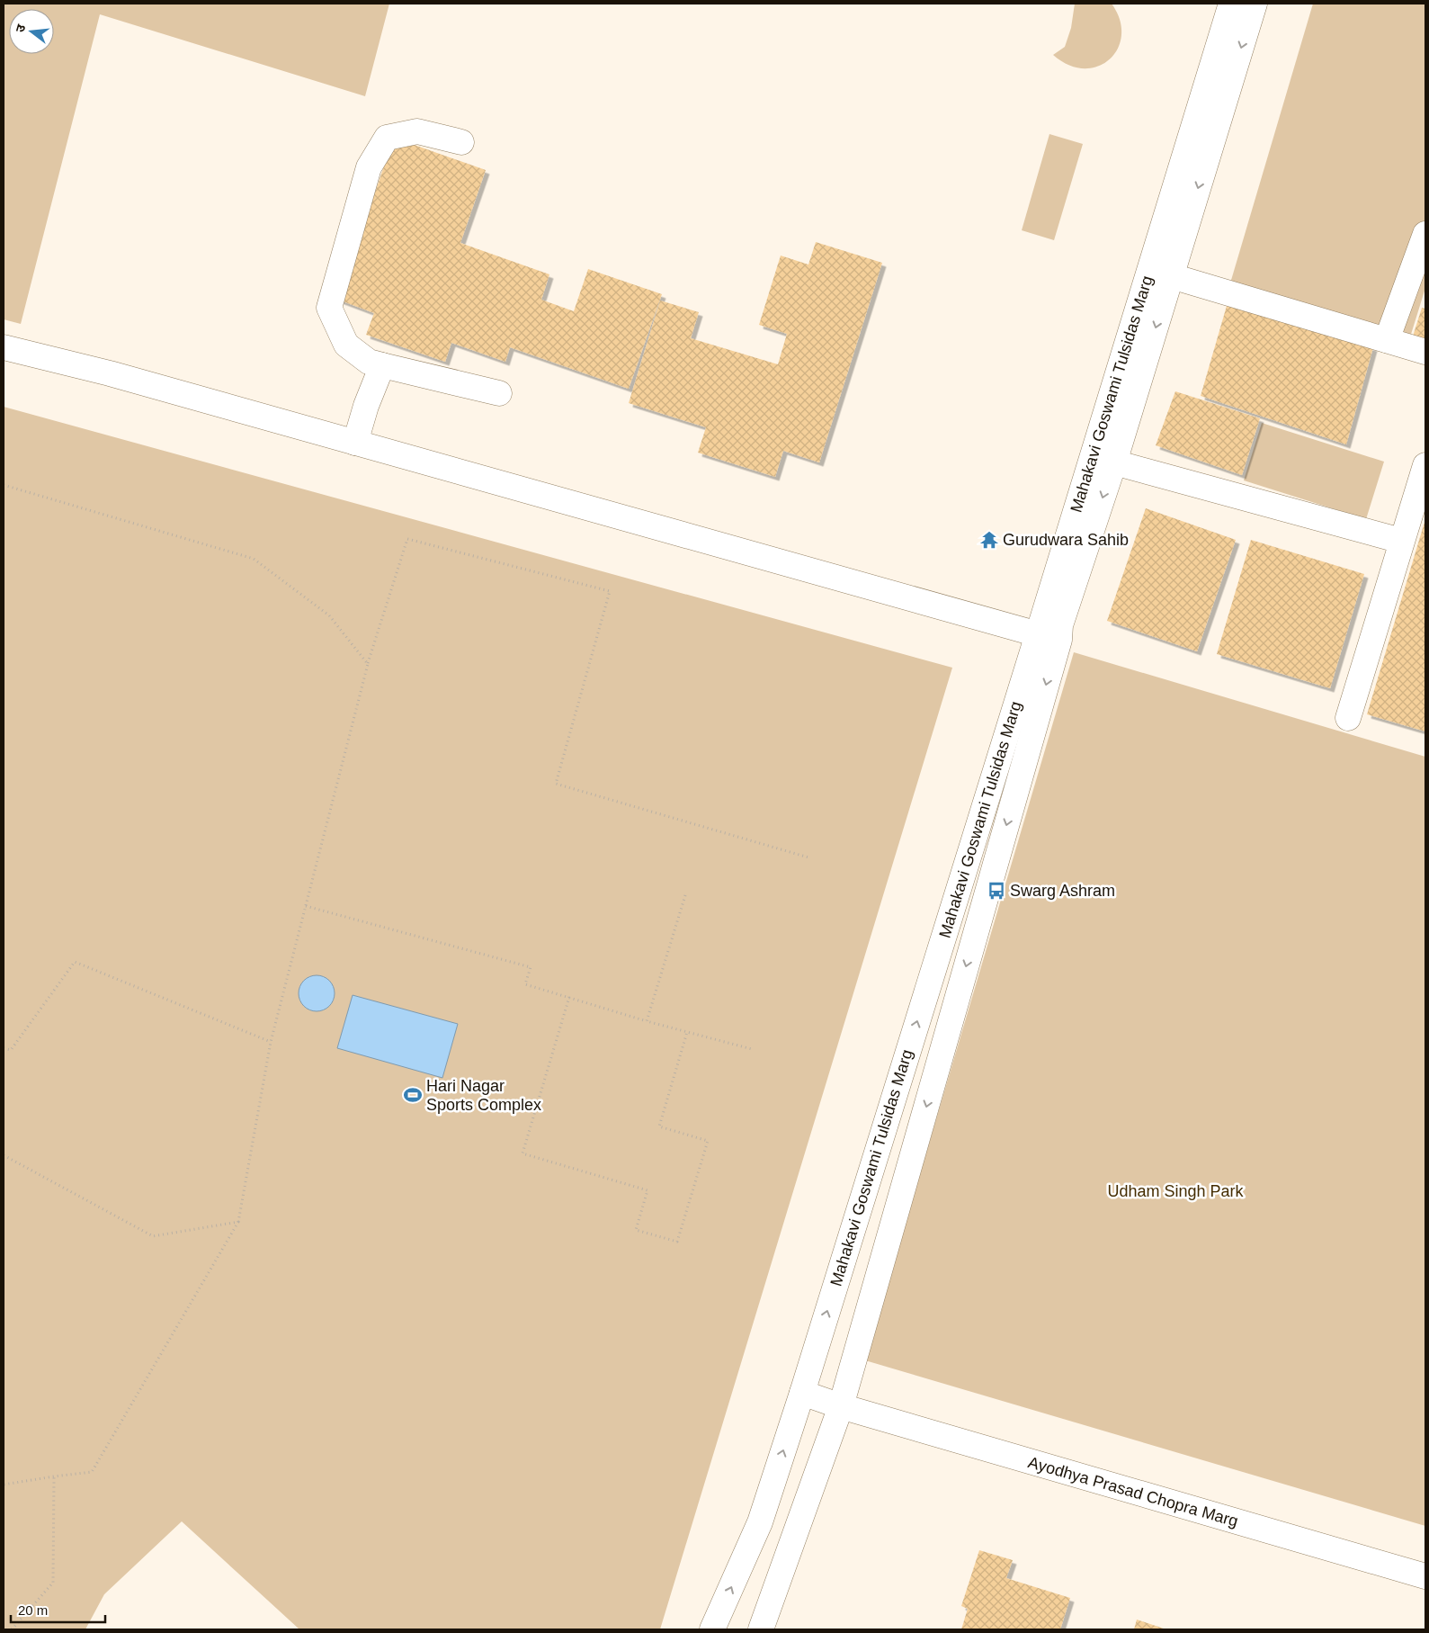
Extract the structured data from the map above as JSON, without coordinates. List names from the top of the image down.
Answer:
{
  "streets": {
    "street": ["Mahakavi Goswami Tulsidas Marg", "Ayodhya Prasad Chopra Marg"]
  },
  "crossings": [
    ["Mahakavi Goswami Tulsidas Marg", "Ayodhya Prasad Chopra Marg"]
  ],
  "parks": ["Udham Singh Park"],
  "places": {
    "temple": ["Gurudwara Sahib"],
    "bus stop": ["Swarg Ashram"],
    "sports": ["Hari Nagar Sports Complex"]
  },
  "scale_bar": "20 m",
  "north": "left"
}
